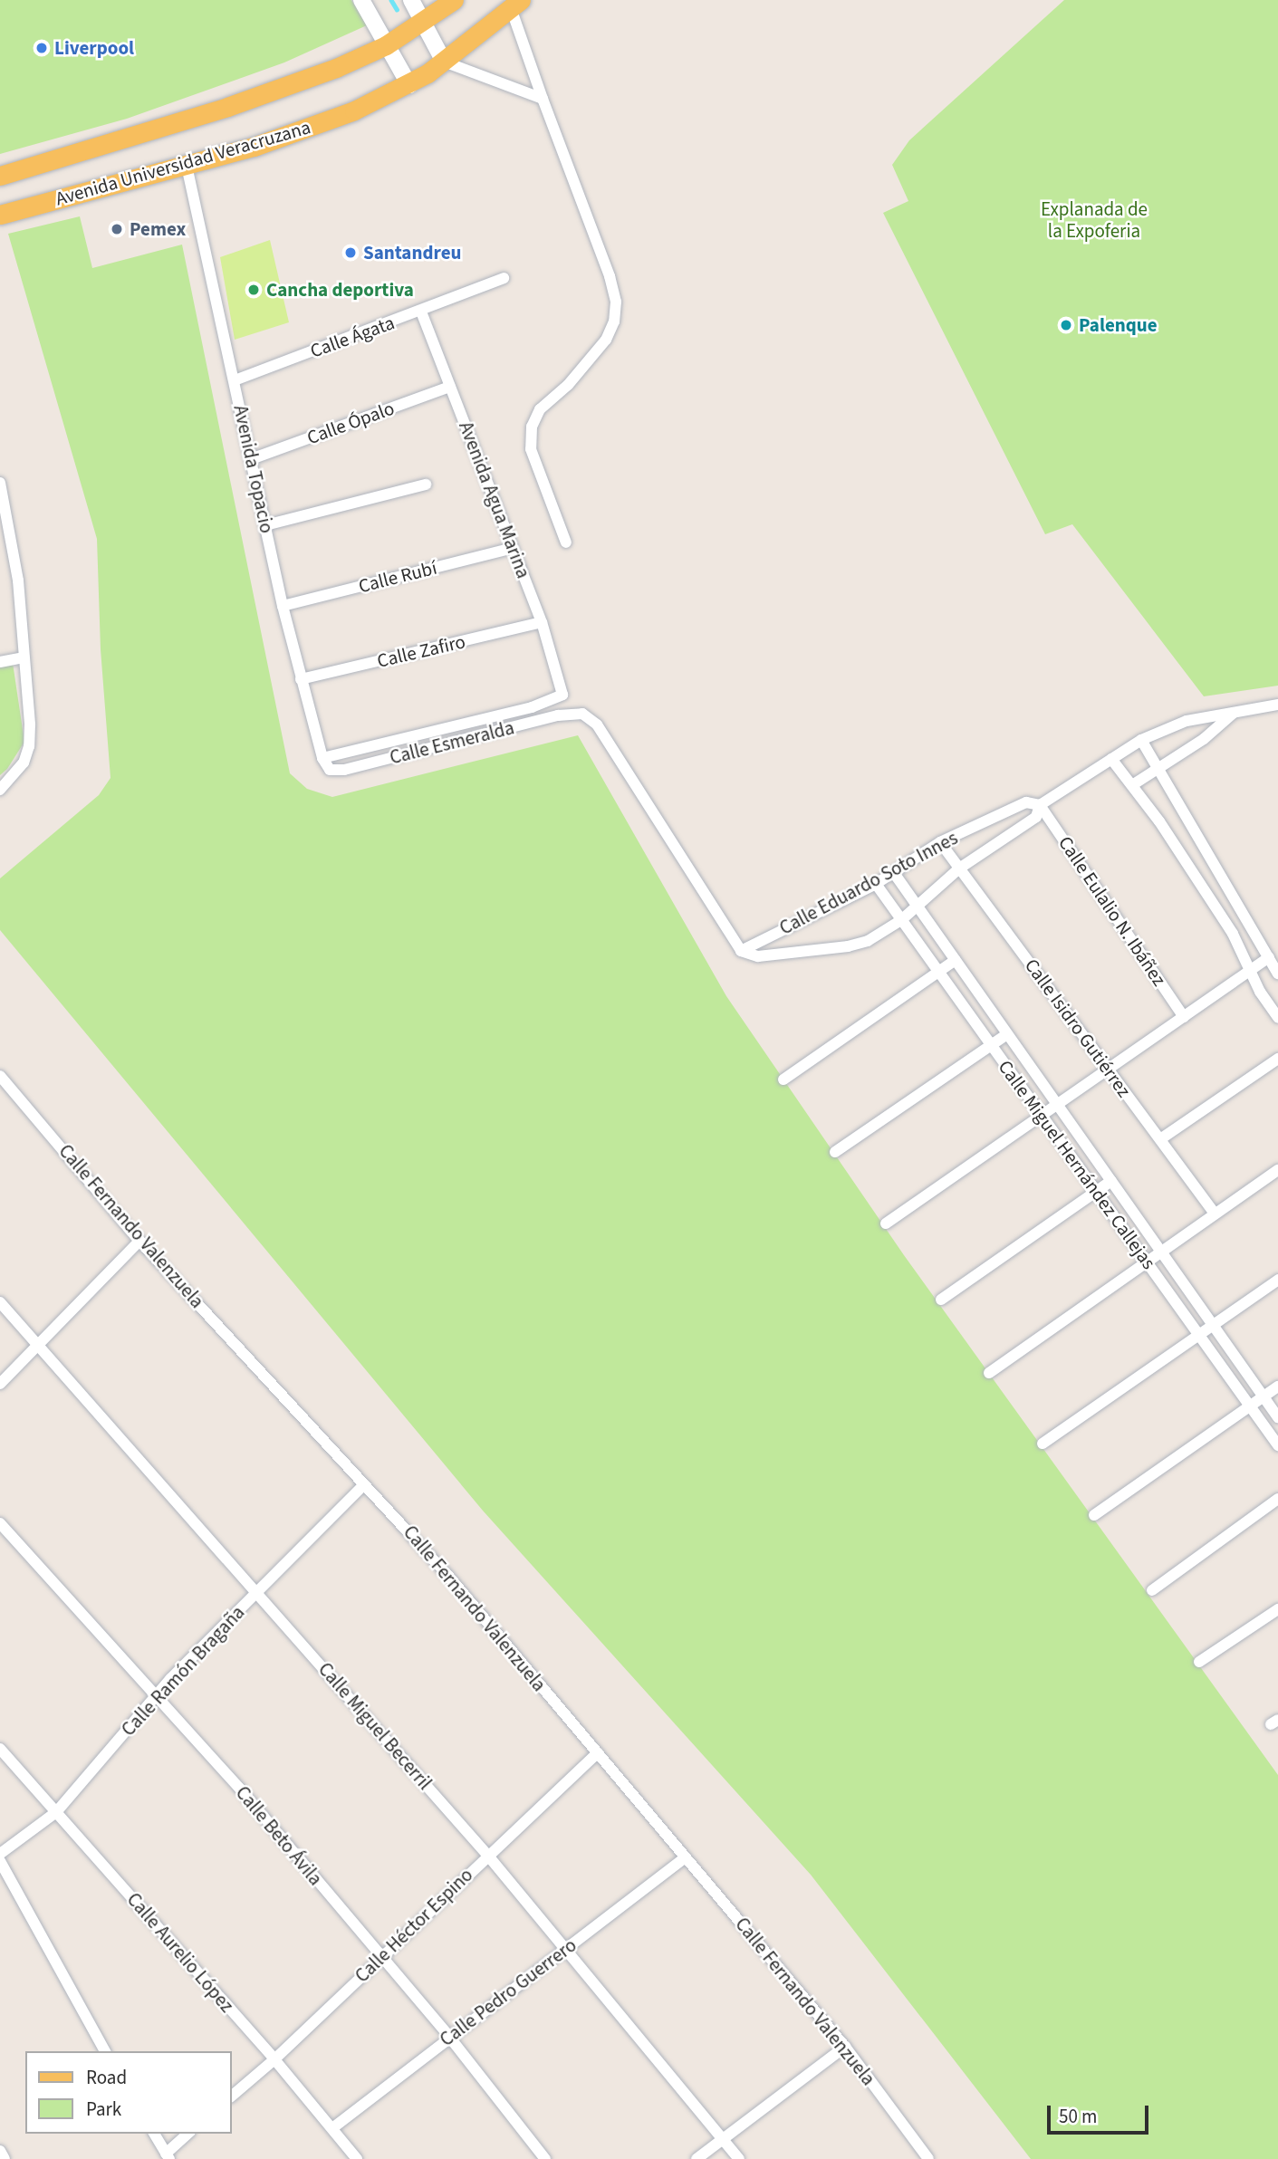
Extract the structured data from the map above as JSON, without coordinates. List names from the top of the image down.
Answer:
{
  "streets": {
    "main road": ["Avenida Universidad Veracruzana"],
    "street": [
      "Calle Ágata",
      "Calle Ópalo",
      "Avenida Topacio",
      "Avenida Agua Marina",
      "Calle Rubí",
      "Calle Zafiro",
      "Calle Esmeralda",
      "Calle Eduardo Soto Innes",
      "Calle Eulalio N. Ibáñez",
      "Calle Isidro Gutiérrez",
      "Calle Miguel Hernández Callejas",
      "Calle Fernando Valenzuela",
      "Calle Ramón Bragaña",
      "Calle Miguel Becerril",
      "Calle Beto Ávila",
      "Calle Héctor Espino",
      "Calle Aurelio López",
      "Calle Pedro Guerrero"
    ]
  },
  "crossings": [
    ["Avenida Universidad Veracruzana", "Avenida Topacio"],
    ["Calle Ágata", "Avenida Topacio"],
    ["Calle Ágata", "Avenida Agua Marina"],
    ["Calle Ópalo", "Avenida Topacio"],
    ["Calle Ópalo", "Avenida Agua Marina"],
    ["Avenida Topacio", "Avenida Agua Marina"],
    ["Avenida Topacio", "Calle Rubí"],
    ["Avenida Topacio", "Calle Zafiro"],
    ["Avenida Topacio", "Calle Esmeralda"],
    ["Avenida Agua Marina", "Calle Rubí"],
    ["Avenida Agua Marina", "Calle Zafiro"],
    ["Calle Esmeralda", "Calle Eduardo Soto Innes"],
    ["Calle Eduardo Soto Innes", "Calle Eulalio N. Ibáñez"],
    ["Calle Eduardo Soto Innes", "Calle Isidro Gutiérrez"],
    ["Calle Eduardo Soto Innes", "Calle Miguel Hernández Callejas"],
    ["Calle Fernando Valenzuela", "Calle Ramón Bragaña"],
    ["Calle Fernando Valenzuela", "Calle Héctor Espino"],
    ["Calle Fernando Valenzuela", "Calle Pedro Guerrero"],
    ["Calle Ramón Bragaña", "Calle Miguel Becerril"],
    ["Calle Ramón Bragaña", "Calle Beto Ávila"],
    ["Calle Ramón Bragaña", "Calle Aurelio López"],
    ["Calle Miguel Becerril", "Calle Héctor Espino"],
    ["Calle Miguel Becerril", "Calle Pedro Guerrero"],
    ["Calle Beto Ávila", "Calle Héctor Espino"],
    ["Calle Beto Ávila", "Calle Pedro Guerrero"],
    ["Calle Héctor Espino", "Calle Aurelio López"],
    ["Calle Aurelio López", "Calle Pedro Guerrero"]
  ],
  "parks": ["Explanada de la Expoferia"],
  "places": [
    "Liverpool",
    "Pemex",
    "Santandreu",
    "Cancha deportiva",
    "Palenque"
  ],
  "legend": ["Road", "Park"],
  "scale_bar": "50 m"
}
